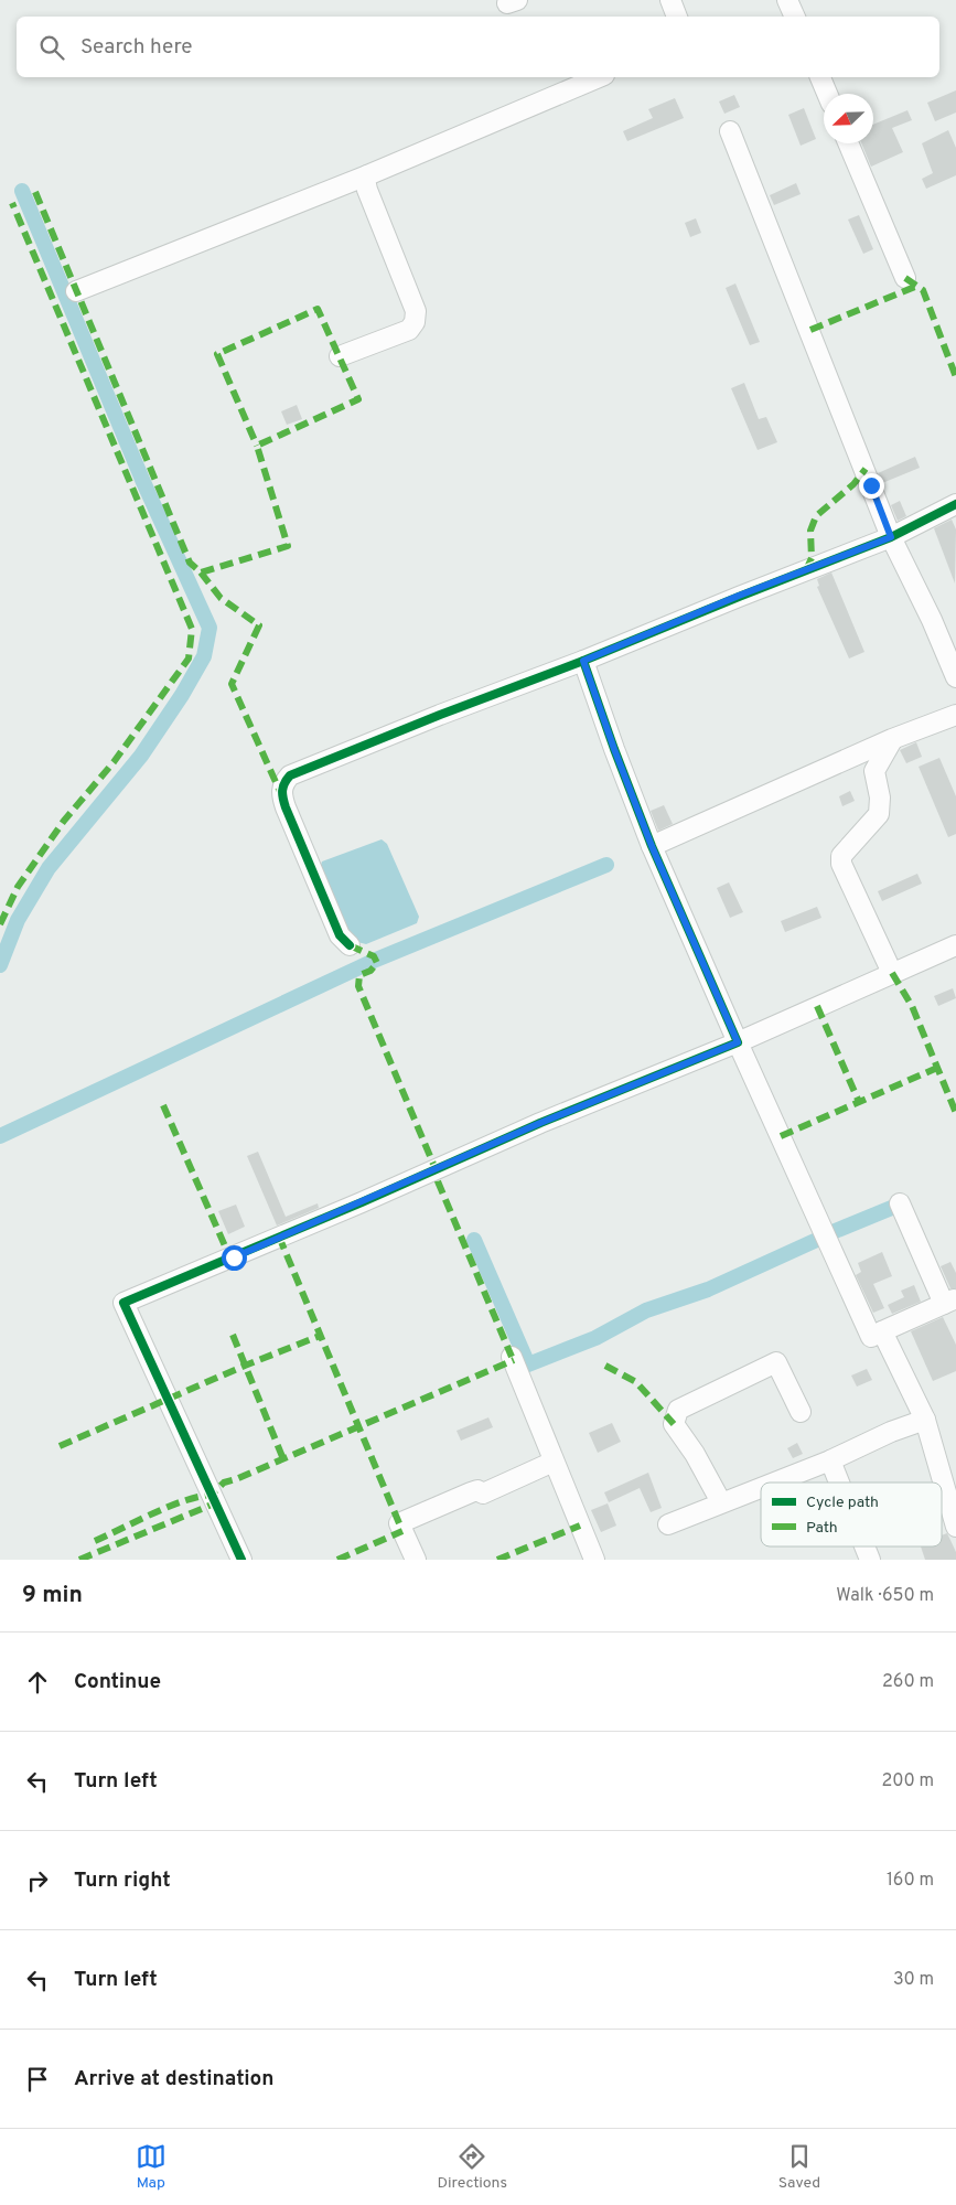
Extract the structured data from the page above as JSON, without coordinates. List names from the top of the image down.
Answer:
{
  "legend": ["Cycle path", "Path"],
  "north": "bottom left",
  "page": {
    "search": "Search here",
    "heading": ["9 min", "Walk · 650 m"],
    "list": [
      ["Continue", "260 m"],
      ["Turn left", "200 m"],
      ["Turn right", "160 m"],
      ["Turn left", "30 m"],
      "Arrive at destination"
    ],
    "nav": ["Map", "Directions", "Saved"]
  }
}
